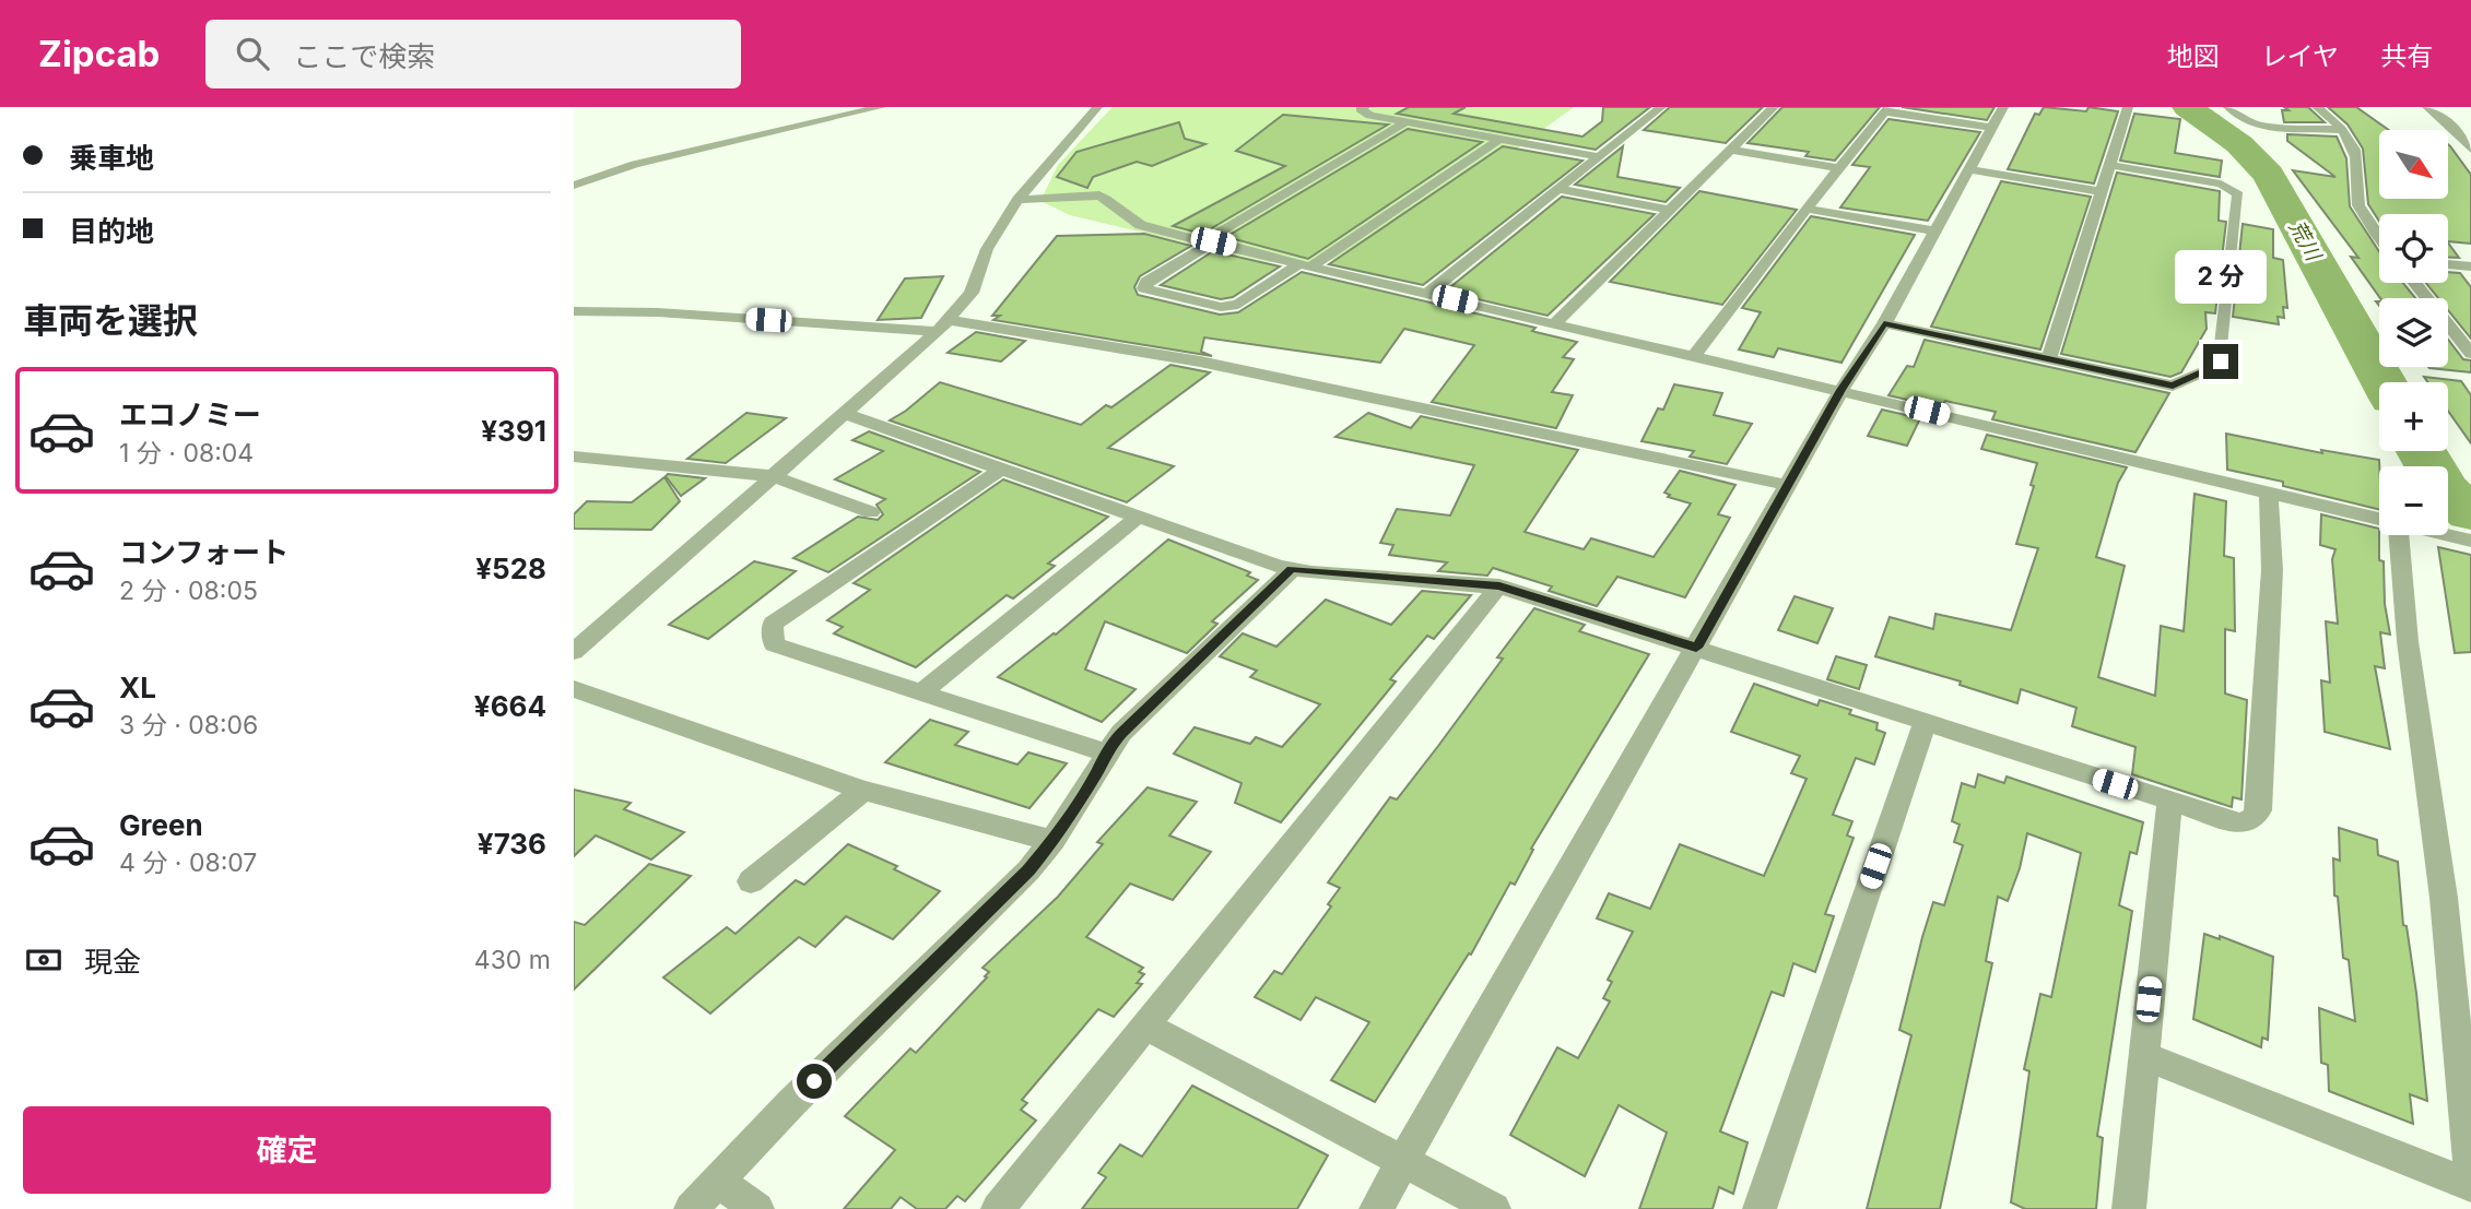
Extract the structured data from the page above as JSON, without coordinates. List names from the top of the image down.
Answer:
{
  "water": ["荒川"],
  "north": "bottom right",
  "page": {
    "header": "Zipcab",
    "search": "ここで検索",
    "nav": ["地図", "レイヤ", "共有"],
    "banner": ["乗車地", "目的地"],
    "map_buttons": ["+", "−"],
    "bubble": "2 分",
    "heading": "車両を選択",
    "list": [
      {
        "name": "エコノミー",
        "note": "1 分 · 08:04",
        "value": "¥391"
      },
      {
        "name": "コンフォート",
        "note": "2 分 · 08:05",
        "value": "¥528"
      },
      {
        "name": "XL",
        "note": "3 分 · 08:06",
        "value": "¥664"
      },
      {
        "name": "Green",
        "note": "4 分 · 08:07",
        "value": "¥736"
      }
    ],
    "pay": ["現金", "430 m"],
    "buttons": "確定"
  }
}
